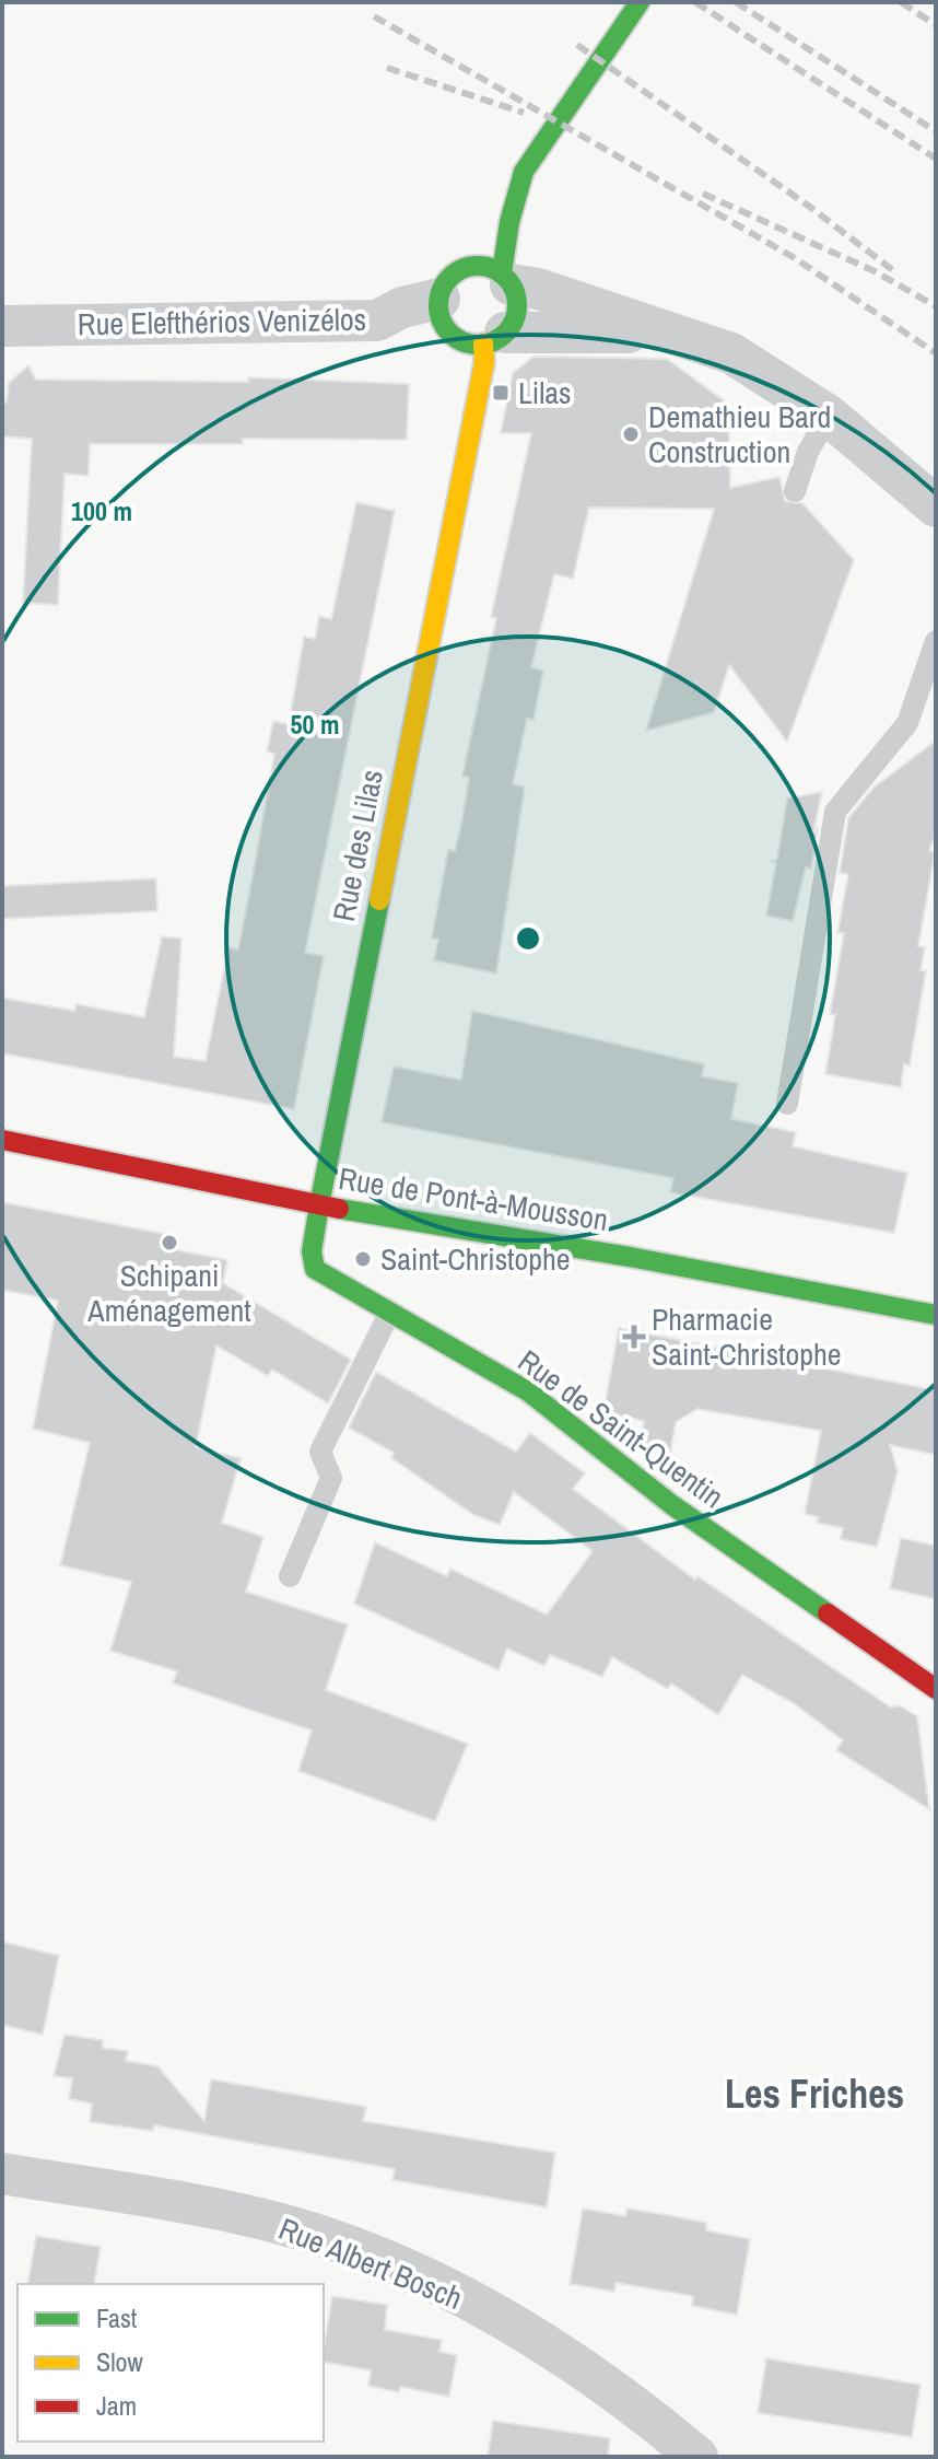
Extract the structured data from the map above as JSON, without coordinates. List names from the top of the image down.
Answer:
{
  "streets": {
    "street": [
      "Rue Elefthérios Venizélos",
      "Rue des Lilas",
      "Rue de Pont-à-Mousson",
      "Rue de Saint-Quentin",
      "Rue Albert Bosch"
    ]
  },
  "crossings": [
    ["Rue Elefthérios Venizélos", "Rue des Lilas"],
    ["Rue des Lilas", "Rue de Pont-à-Mousson"],
    ["Rue des Lilas", "Rue de Saint-Quentin"],
    ["Rue de Pont-à-Mousson", "Rue de Saint-Quentin"]
  ],
  "districts": ["Les Friches"],
  "places": {
    "transit": ["Lilas"],
    "other": ["Demathieu Bard Construction", "Schipani Aménagement", "Saint-Christophe"],
    "health": ["Pharmacie Saint-Christophe"]
  },
  "legend": ["Fast", "Slow", "Jam"],
  "rings": ["100 m", "50 m"]
}
